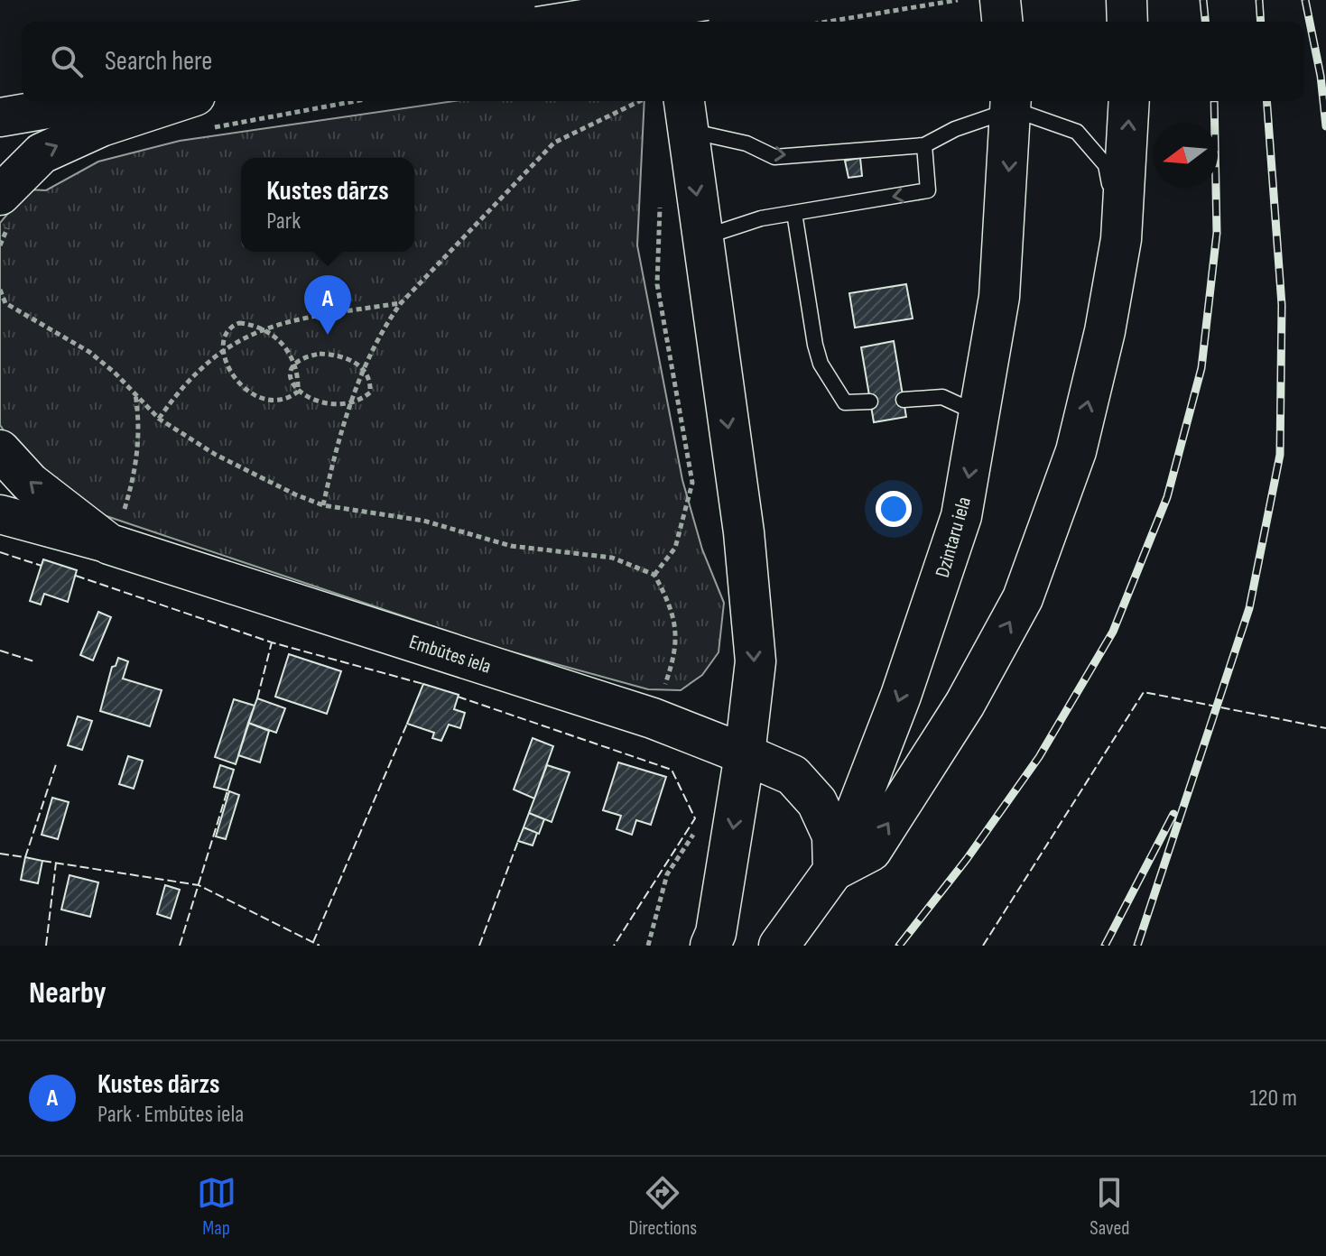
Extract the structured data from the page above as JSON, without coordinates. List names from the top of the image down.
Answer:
{
  "streets": {
    "main road": ["Dzintaru iela", "Embūtes iela"]
  },
  "crossings": [
    ["Dzintaru iela", "Embūtes iela"]
  ],
  "north": "left",
  "page": {
    "search": "Search here",
    "popup": ["Kustes dārzs", "Park"],
    "pins": "A",
    "heading": "Nearby",
    "list": [
      {
        "mark": "A",
        "name": "Kustes dārzs",
        "note": "Park · Embūtes iela",
        "value": "120 m"
      }
    ],
    "nav": ["Map", "Directions", "Saved"]
  }
}
